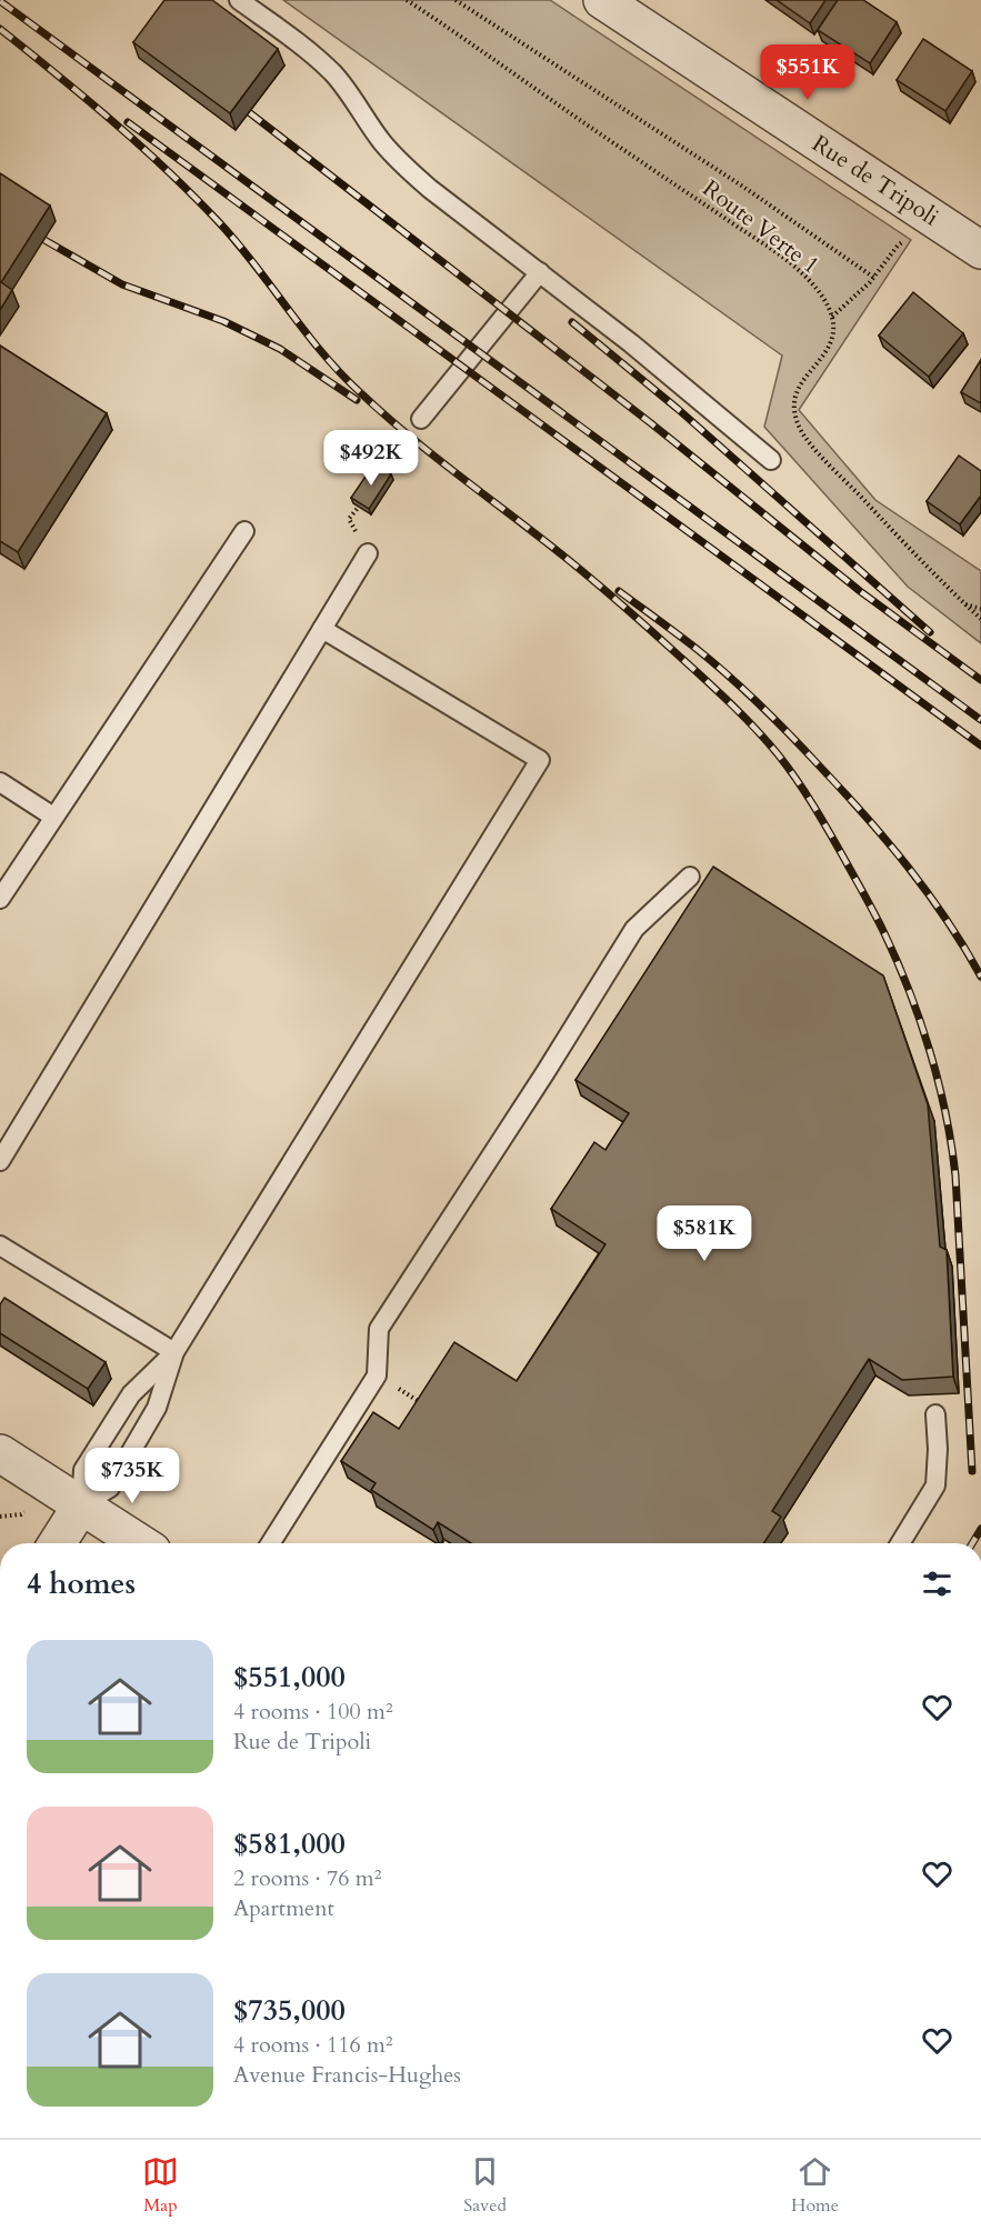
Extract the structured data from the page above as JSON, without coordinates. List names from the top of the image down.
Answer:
{
  "streets": {
    "street": ["Rue de Tripoli"],
    "path": ["Route Verte 1"]
  },
  "page": {
    "price": [
      "$551K",
      "$492K",
      "$581K",
      "$735K"
    ],
    "heading": "4 homes",
    "list": [
      {
        "name": "$551,000",
        "note": "4 rooms · 100 m² · Rue de Tripoli"
      },
      {
        "name": "$581,000",
        "note": "2 rooms · 76 m² · Apartment"
      },
      {
        "name": "$735,000",
        "note": "4 rooms · 116 m² · Avenue Francis-Hughes"
      }
    ],
    "tabs": ["Map", "Saved", "Home"]
  }
}
